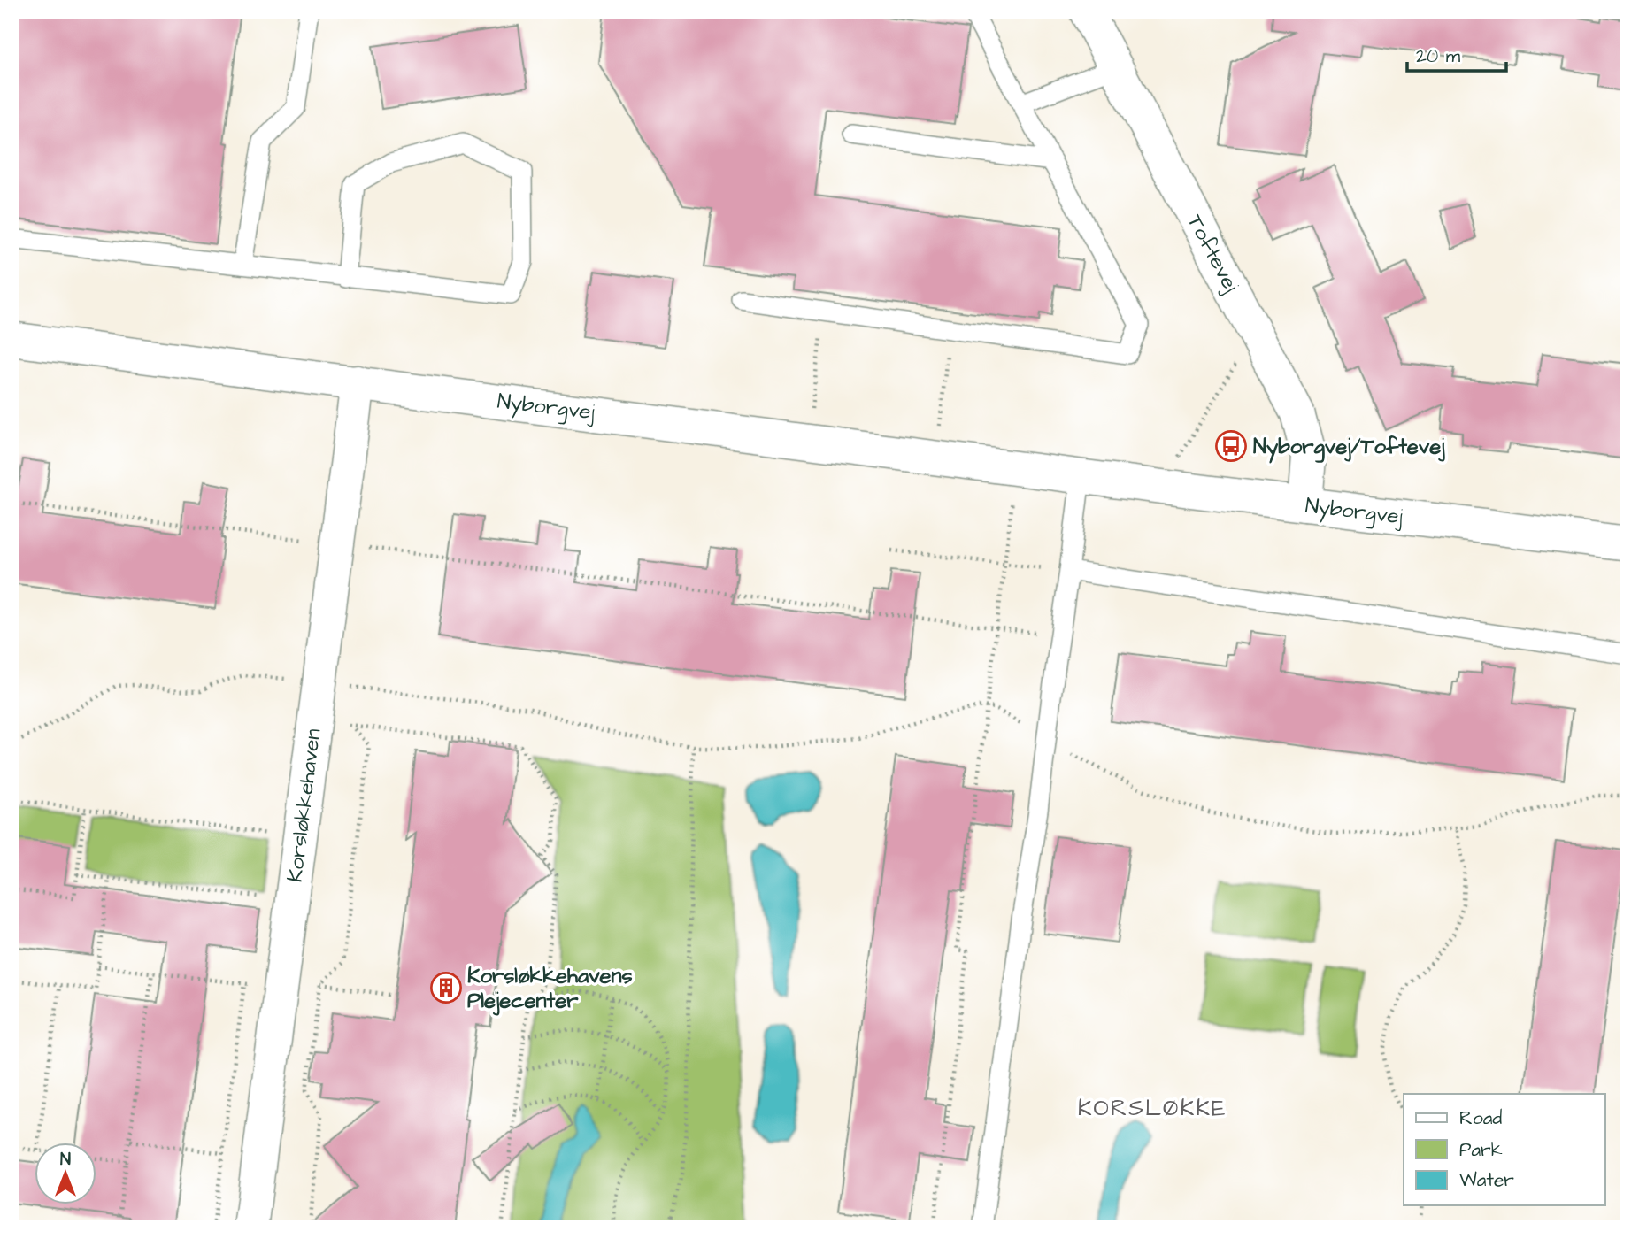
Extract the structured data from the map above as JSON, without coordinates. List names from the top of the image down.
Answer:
{
  "streets": {
    "street": ["Toftevej", "Nyborgvej", "Korsløkkehaven"]
  },
  "crossings": [
    ["Toftevej", "Nyborgvej"],
    ["Nyborgvej", "Korsløkkehaven"]
  ],
  "districts": ["KORSLØKKE"],
  "places": {
    "bus stop": ["Nyborgvej/Toftevej"],
    "building": ["Korsløkkehavens Plejecenter"]
  },
  "legend": ["Road", "Park", "Water"],
  "scale_bar": "20 m",
  "north": "top"
}
